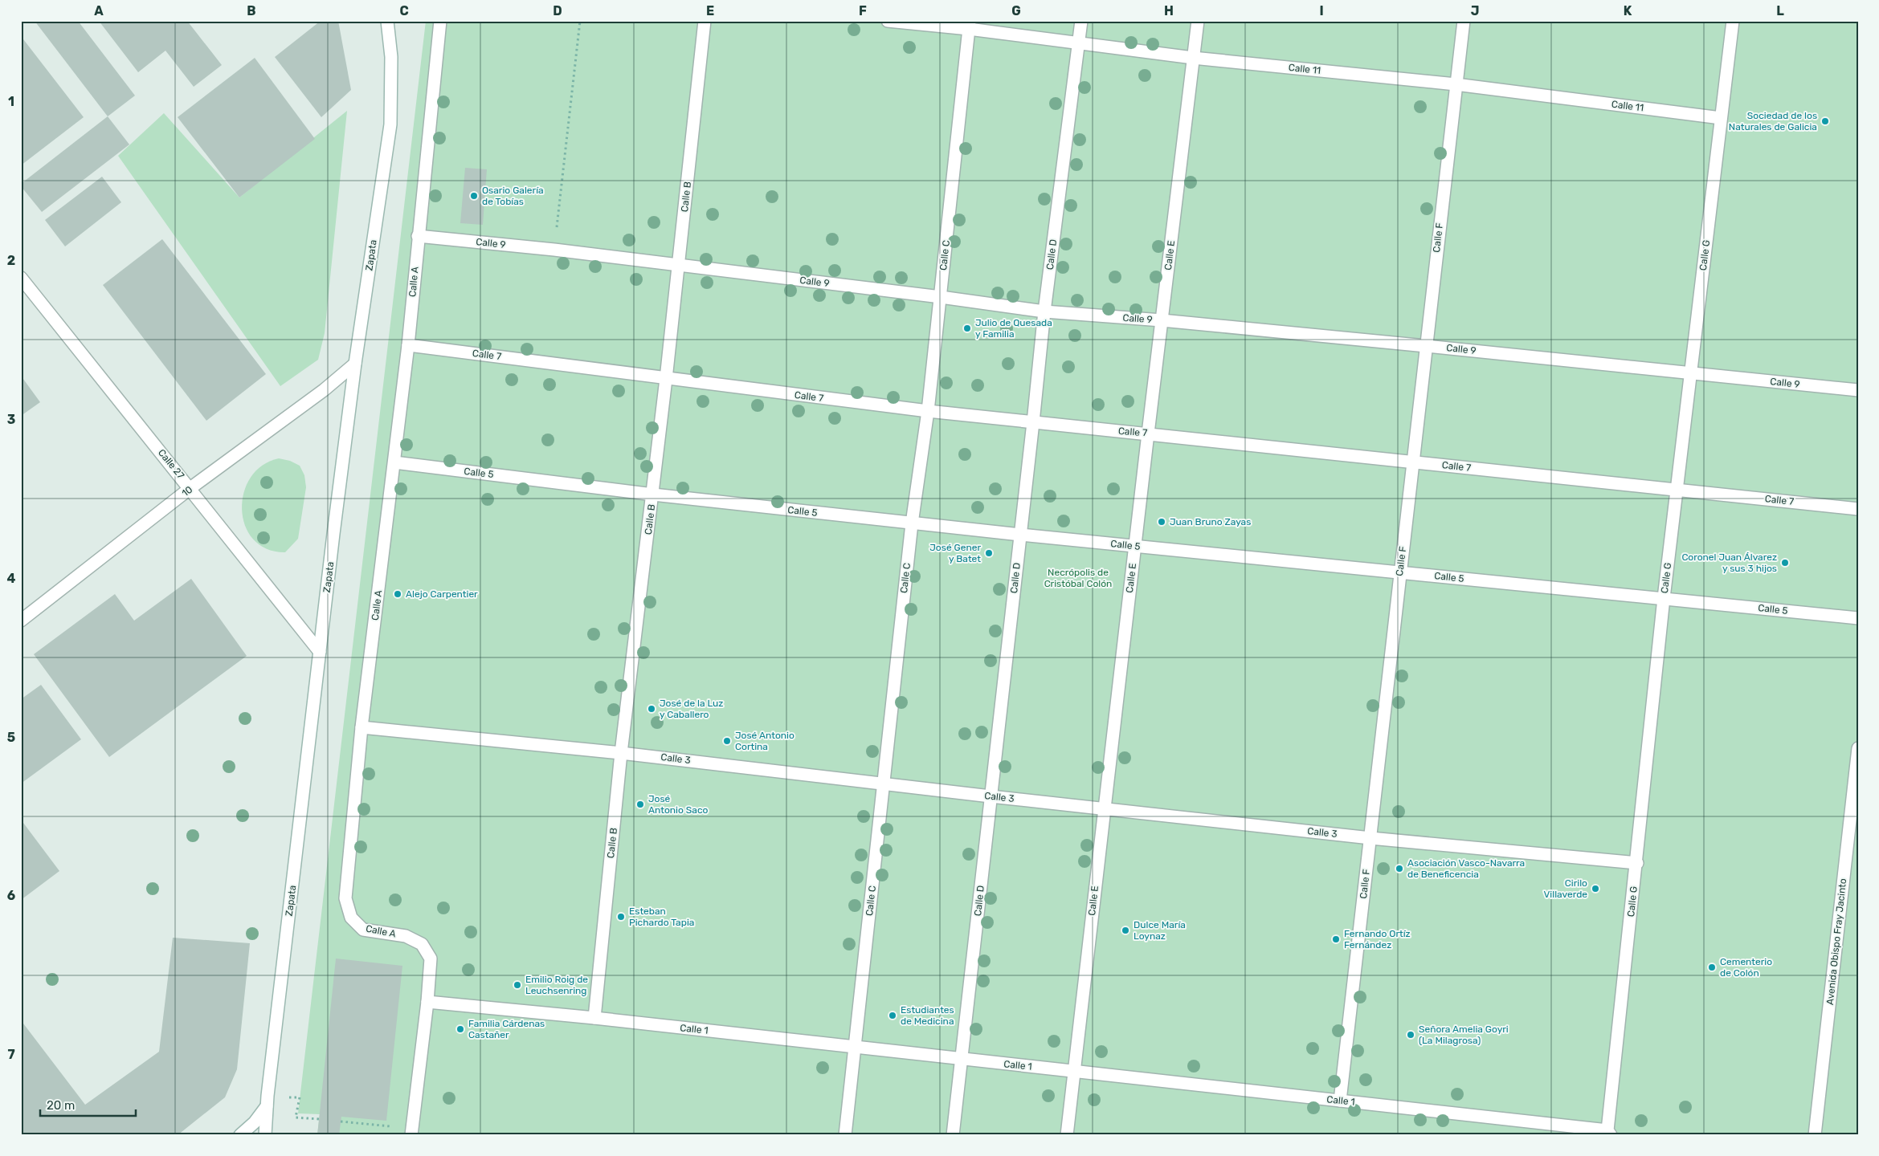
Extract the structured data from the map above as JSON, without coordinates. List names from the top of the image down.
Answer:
{
  "streets": {
    "main road": [
      "Calle 11",
      "Calle B",
      "Calle F",
      "Calle 9",
      "Calle D",
      "Zapata",
      "Calle C",
      "Calle E",
      "Calle G",
      "Calle A",
      "Calle 7",
      "Calle 27",
      "Calle 5",
      "10",
      "Calle 3",
      "Avenida Obispo Fray Jacinto",
      "Calle 1"
    ]
  },
  "crossings": [
    ["Calle 11", "Calle F"],
    ["Calle 11", "Calle D"],
    ["Calle 11", "Calle C"],
    ["Calle 11", "Calle E"],
    ["Calle 11", "Calle G"],
    ["Calle B", "Calle 9"],
    ["Calle B", "Calle 7"],
    ["Calle B", "Calle 5"],
    ["Calle B", "Calle 3"],
    ["Calle B", "Calle 1"],
    ["Calle F", "Calle 9"],
    ["Calle F", "Calle 7"],
    ["Calle F", "Calle 5"],
    ["Calle F", "Calle 3"],
    ["Calle F", "Calle 1"],
    ["Calle 9", "Calle D"],
    ["Calle 9", "Calle C"],
    ["Calle 9", "Calle E"],
    ["Calle 9", "Calle G"],
    ["Calle 9", "Calle A"],
    ["Calle D", "Calle 7"],
    ["Calle D", "Calle 5"],
    ["Calle D", "Calle 3"],
    ["Calle D", "Calle 1"],
    ["Zapata", "Calle 27"],
    ["Zapata", "10"],
    ["Calle C", "Calle 7"],
    ["Calle C", "Calle 5"],
    ["Calle C", "Calle 3"],
    ["Calle C", "Calle 1"],
    ["Calle E", "Calle 7"],
    ["Calle E", "Calle 5"],
    ["Calle E", "Calle 3"],
    ["Calle E", "Calle 1"],
    ["Calle G", "Calle 7"],
    ["Calle G", "Calle 5"],
    ["Calle G", "Calle 3"],
    ["Calle G", "Calle 1"],
    ["Calle A", "Calle 7"],
    ["Calle A", "Calle 5"],
    ["Calle A", "Calle 3"],
    ["Calle A", "Calle 1"],
    ["Calle 27", "10"]
  ],
  "parks": ["Necrópolis de Cristóbal Colón"],
  "places": [
    "Sociedad de los Naturales de Galicia",
    "Osario Galería de Tobías",
    "Julio de Quesada y Familia",
    "Juan Bruno Zayas",
    "José Gener y Batet",
    "Coronel Juan Álvarez y sus 3 hijos",
    "Alejo Carpentier",
    "José de la Luz y Caballero",
    "José Antonio Cortina",
    "José Antonio Saco",
    "Asociación Vasco-Navarra de Beneficencia",
    "Cirilo Villaverde",
    "Esteban Pichardo Tapia",
    "Dulce María Loynaz",
    "Fernando Ortíz Fernández",
    "Cementerio de Colón",
    "Emilio Roig de Leuchsenring",
    "Estudiantes de Medicina",
    "Familia Cárdenas Castañer",
    "Señora Amelia Goyri (La Milagrosa)"
  ],
  "scale_bar": "20 m",
  "grid": {
    "columns": [
      "A",
      "B",
      "C",
      "D",
      "E",
      "F",
      "G",
      "H",
      "I",
      "J",
      "K",
      "L"
    ],
    "rows": [
      "1",
      "2",
      "3",
      "4",
      "5",
      "6",
      "7"
    ]
  }
}
